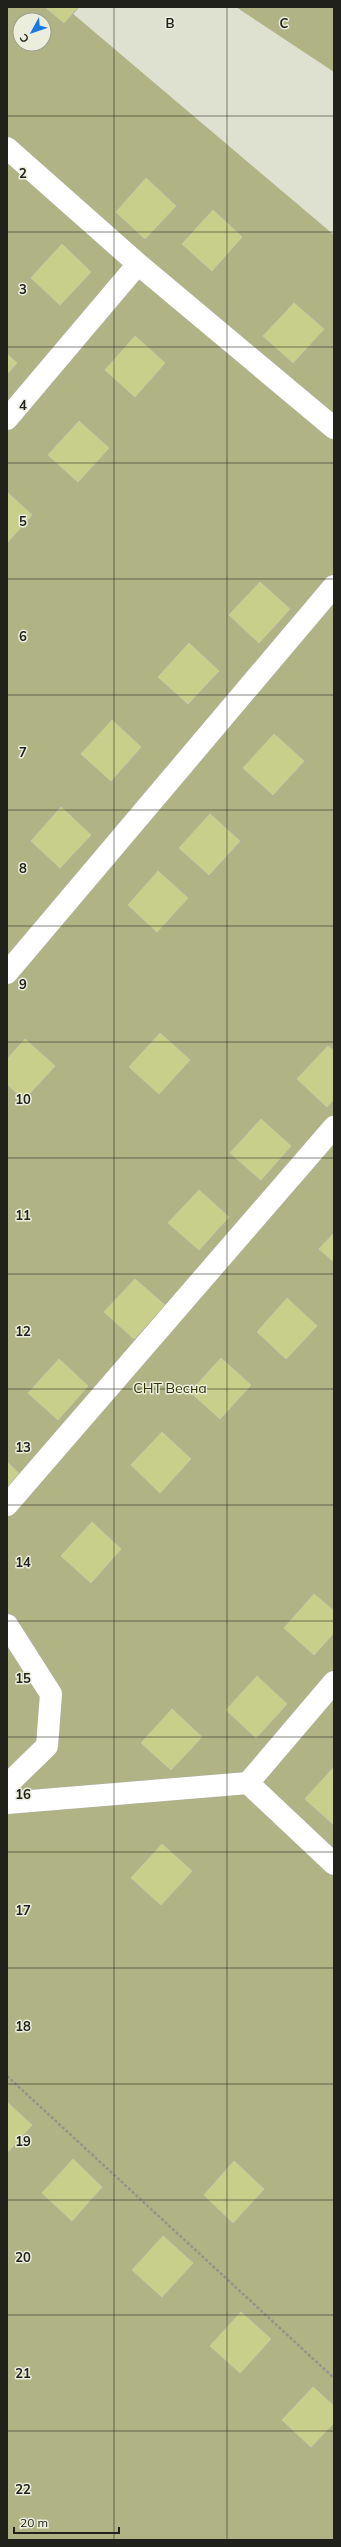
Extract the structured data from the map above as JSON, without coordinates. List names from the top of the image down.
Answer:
{
  "parks": ["СНТ Весна"],
  "scale_bar": "20 m",
  "north": "bottom left",
  "grid": {
    "columns": ["B", "C"],
    "rows": [
      "2",
      "3",
      "4",
      "5",
      "6",
      "7",
      "8",
      "9",
      "10",
      "11",
      "12",
      "13",
      "14",
      "15",
      "16",
      "17",
      "18",
      "19",
      "20",
      "21",
      "22"
    ]
  }
}
